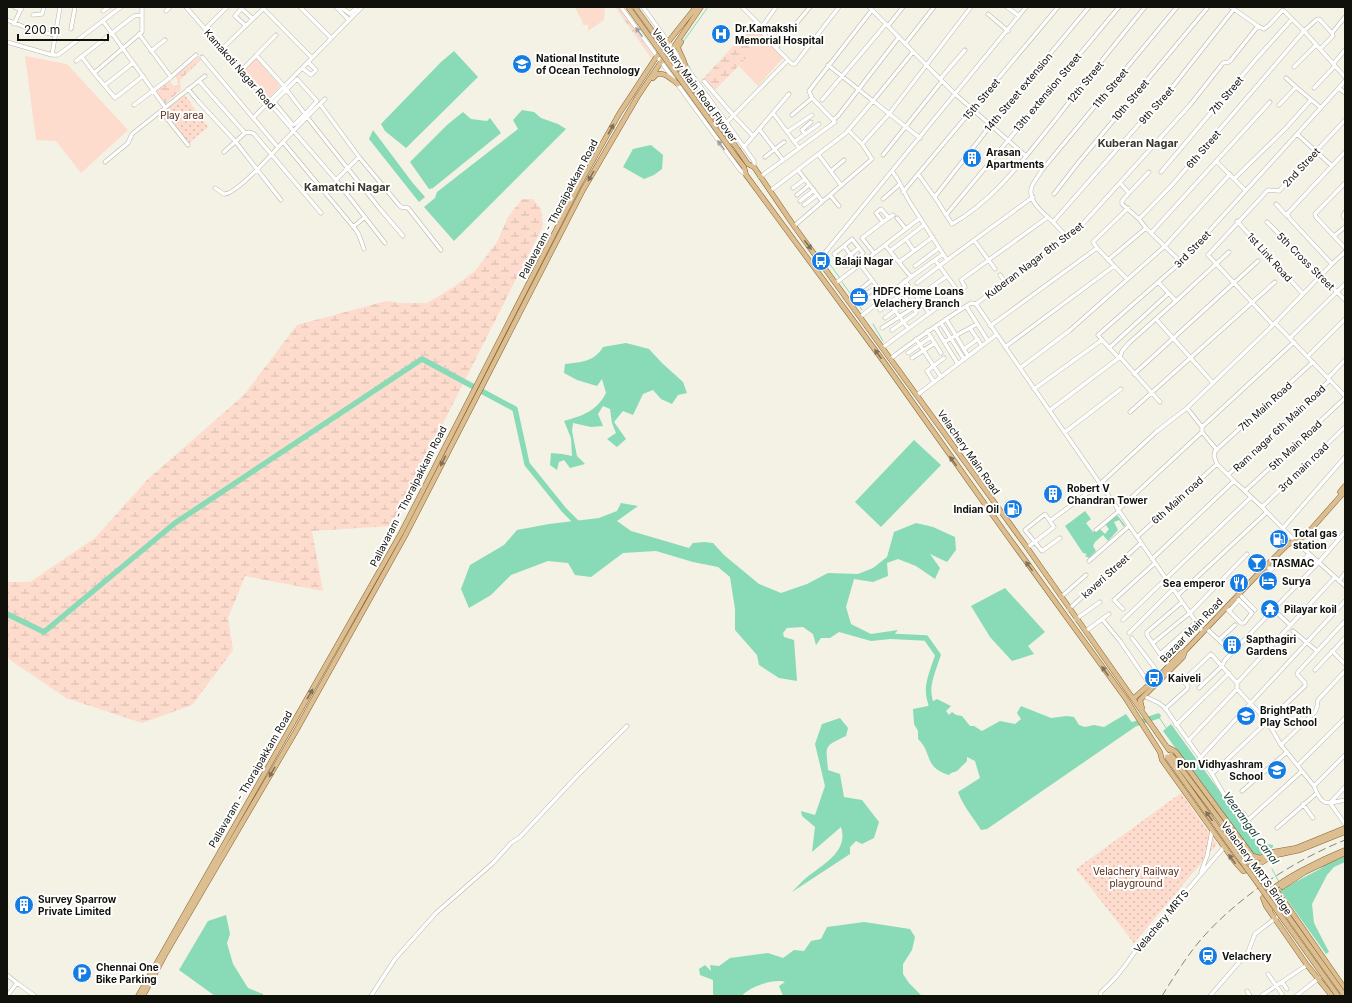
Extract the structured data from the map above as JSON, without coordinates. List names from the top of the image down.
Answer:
{
  "streets": {
    "main road": [
      "Velachery Main Road Flyover",
      "Pallavaram - Thoraipakkam Road",
      "Velachery Main Road",
      "Bazaar Main Road",
      "Velachery MRTS Bridge"
    ],
    "street": [
      "Kamakoti Nagar Road",
      "12th Street",
      "11th Street",
      "14th Street extension",
      "13th extension Street",
      "7th Street",
      "15th Street",
      "10th Street",
      "9th Street",
      "6th Street",
      "2nd Street",
      "3rd Street",
      "1st Link Road",
      "Kuberan Nagar 8th Street",
      "5th Cross Street",
      "7th Main Road",
      "Ram nagar 6th Main Road",
      "5th Main Road",
      "3rd main road",
      "6th Main road",
      "kaveri Street",
      "Velachery MRTS"
    ]
  },
  "crossings": [
    ["12th Street", "13th extension Street"],
    ["Velachery Main Road Flyover", "Velachery Main Road"],
    ["2nd Street", "1st Link Road"],
    ["Kuberan Nagar 8th Street", "6th Main road"],
    ["Kuberan Nagar 8th Street", "kaveri Street"],
    ["Kuberan Nagar 8th Street", "Bazaar Main Road"],
    ["Velachery Main Road", "kaveri Street"],
    ["Velachery Main Road", "Bazaar Main Road"],
    ["Velachery Main Road", "Velachery MRTS Bridge"],
    ["Velachery Main Road", "Velachery MRTS"]
  ],
  "districts": ["Kuberan Nagar", "Kamatchi Nagar"],
  "water": ["Veerangal Canal"],
  "parks": ["Play area", "Velachery Railway playground"],
  "places": {
    "hospital": ["Dr.Kamakshi Memorial Hospital"],
    "school or university": ["National Institute of Ocean Technology", "BrightPath Play School", "Pon Vidhyashram School"],
    "building": [
      "Arasan Apartments",
      "Robert V Chandran Tower",
      "Sapthagiri Gardens",
      "Survey Sparrow Private Limited"
    ],
    "bus stop": ["Balaji Nagar", "Kaiveli"],
    "office": ["HDFC Home Loans Velachery Branch"],
    "fuel station": ["Indian Oil", "Total gas station"],
    "bar": ["TASMAC"],
    "hotel": ["Surya"],
    "restaurant": ["Sea emperor"],
    "temple": ["Pilayar koil"],
    "station": ["Velachery"],
    "parking": ["Chennai One Bike Parking"]
  },
  "scale_bar": "200 m"
}
